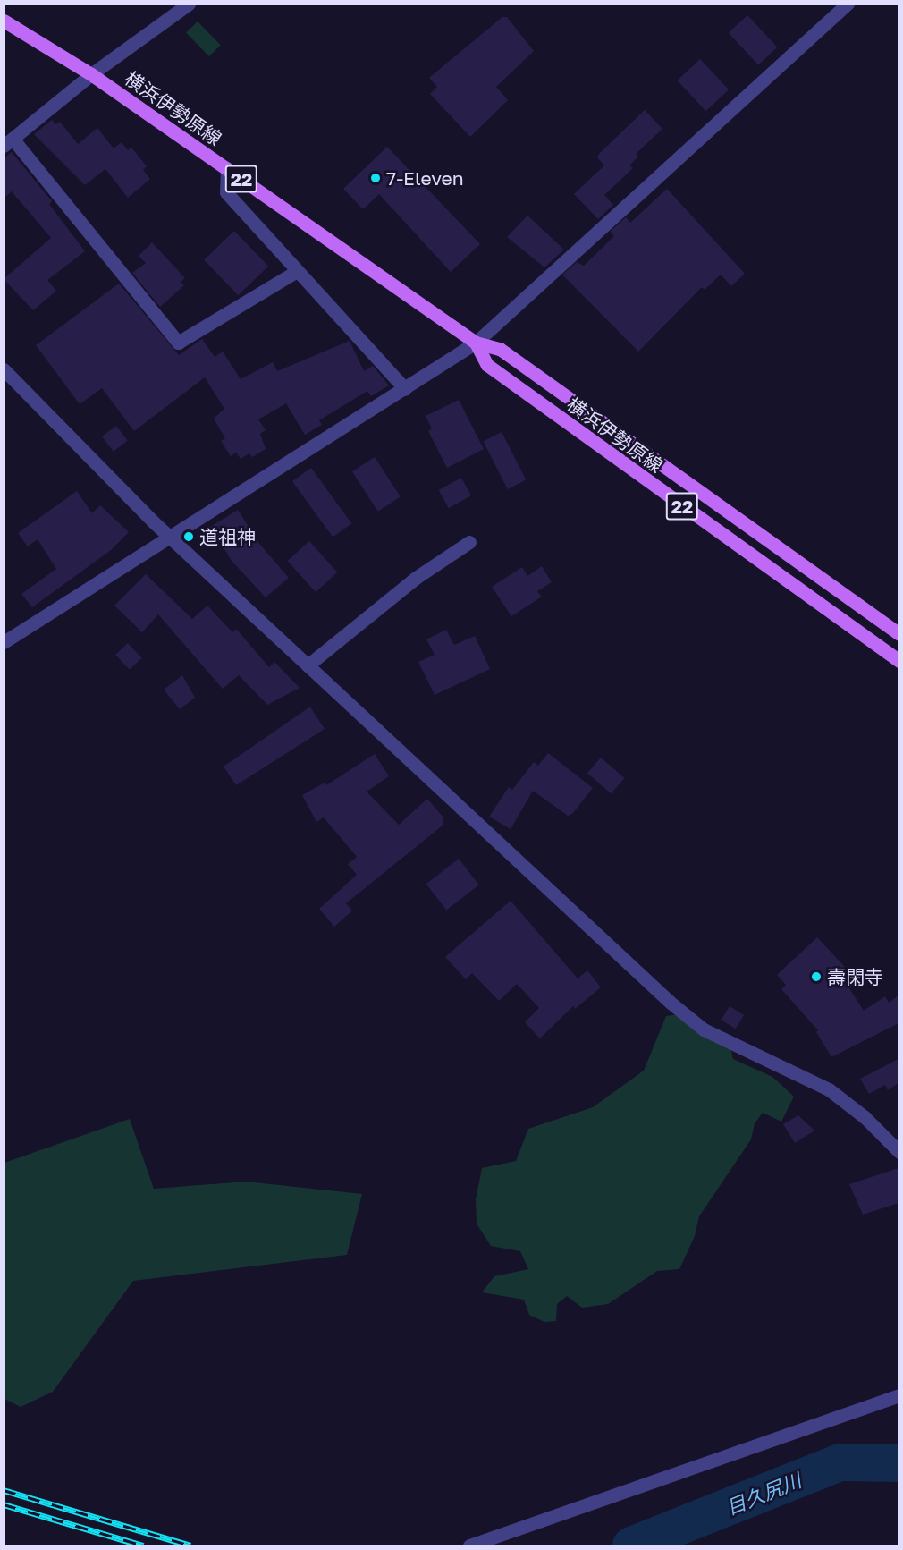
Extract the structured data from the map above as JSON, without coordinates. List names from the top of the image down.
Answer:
{
  "streets": {
    "main road": ["横浜伊勢原線", "22"]
  },
  "water": ["目久尻川"],
  "places": ["7-Eleven", "道祖神", "壽閑寺"]
}
